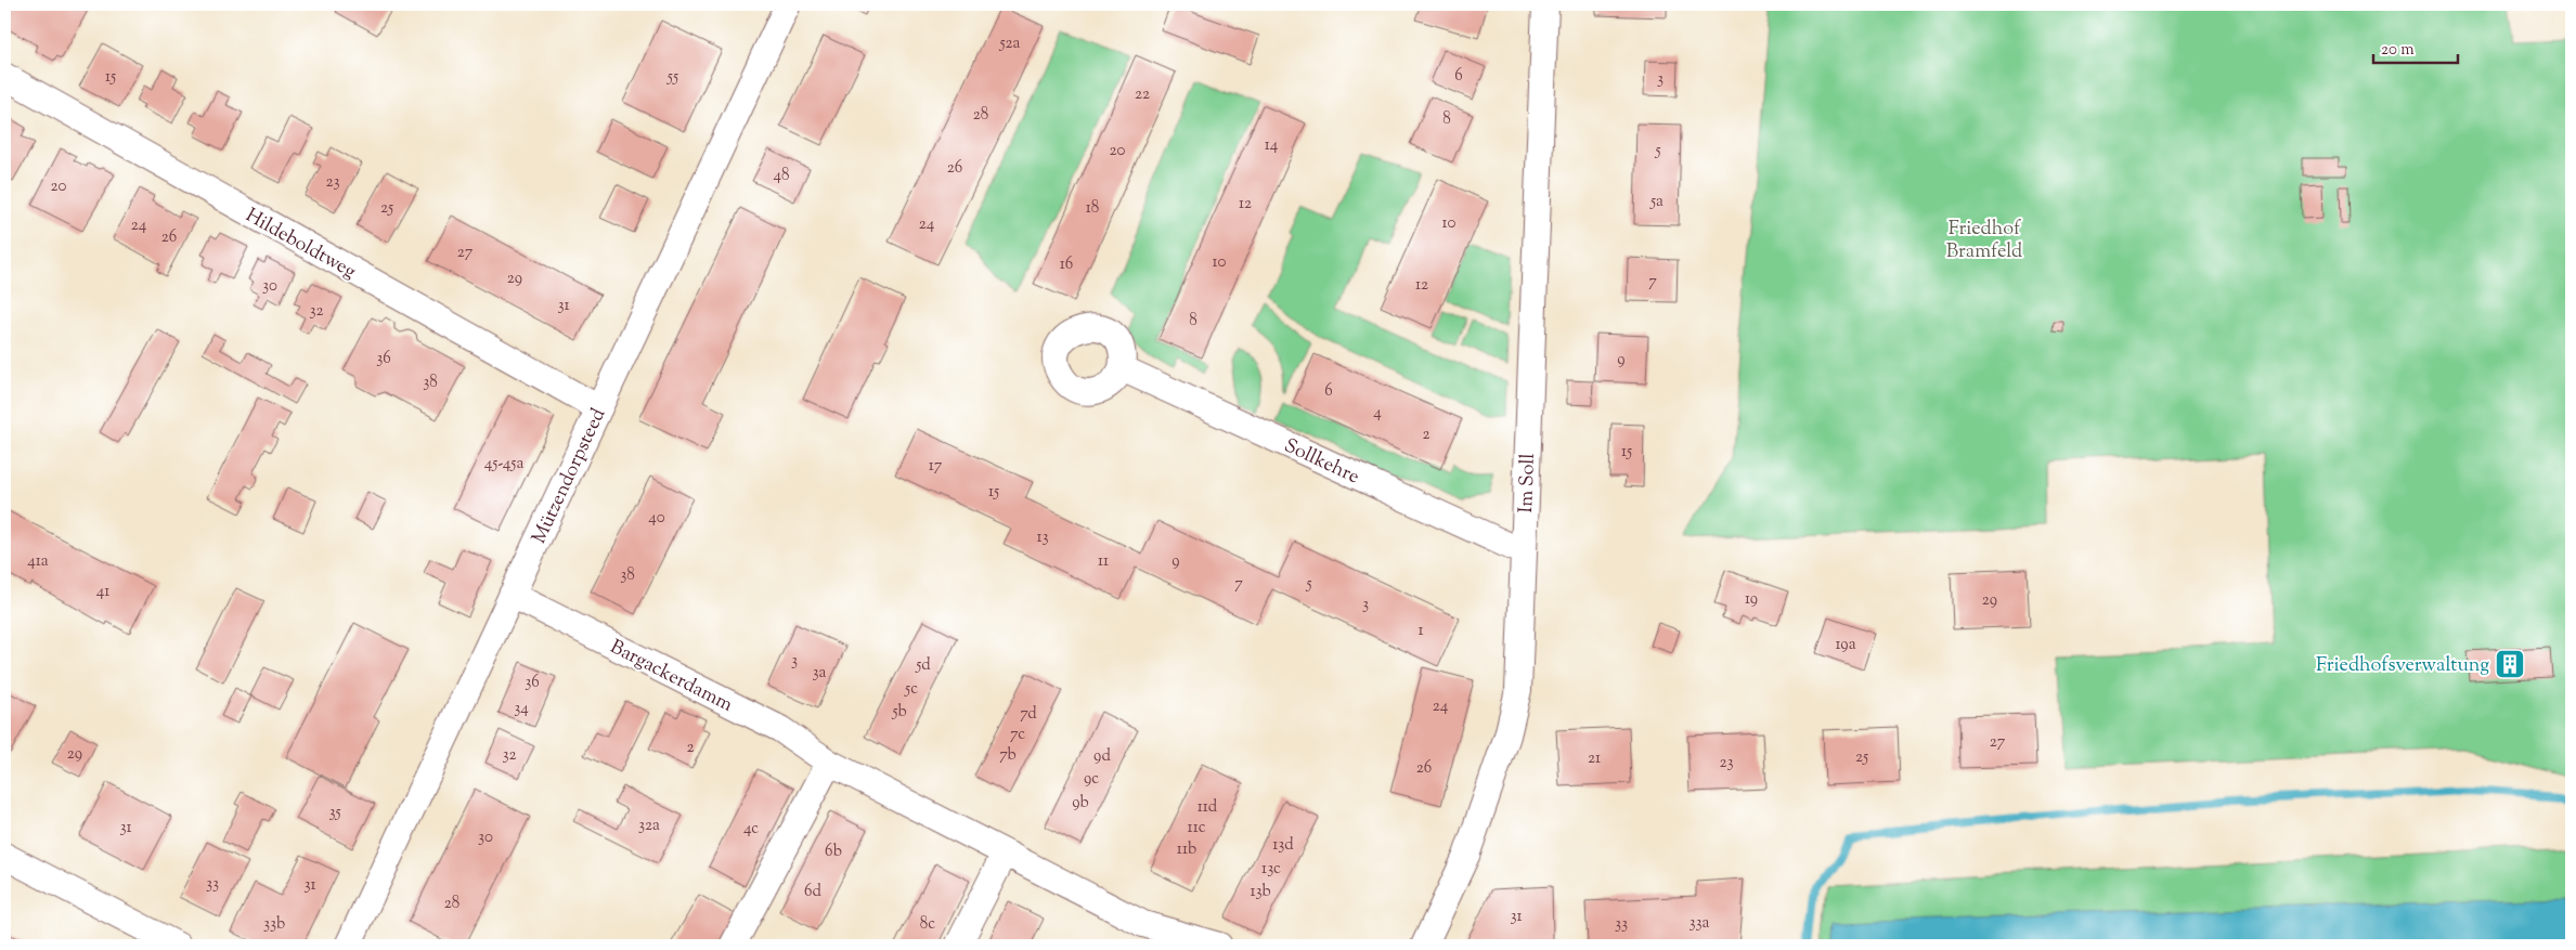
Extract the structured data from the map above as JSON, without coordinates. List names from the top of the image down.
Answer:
{
  "streets": {
    "street": [
      "Hildeboldtweg",
      "Sollkehre",
      "Mützendorpsteed",
      "Im Soll",
      "Bargackerdamm"
    ]
  },
  "crossings": [
    ["Hildeboldtweg", "Mützendorpsteed"],
    ["Sollkehre", "Im Soll"],
    ["Mützendorpsteed", "Bargackerdamm"]
  ],
  "parks": ["Friedhof Bramfeld"],
  "places": {
    "building": ["Friedhofsverwaltung"]
  },
  "house_numbers": [
    "52a",
    "6",
    "15",
    "55",
    "3",
    "22",
    "28",
    "8",
    "14",
    "20",
    "5",
    "26",
    "48",
    "23",
    "20",
    "5a",
    "12",
    "25",
    "18",
    "10",
    "24",
    "24",
    "26",
    "27",
    "10",
    "16",
    "29",
    "7",
    "12",
    "30",
    "31",
    "32",
    "8",
    "36",
    "9",
    "38",
    "6",
    "4",
    "2",
    "15",
    "45-45a",
    "17",
    "15",
    "40",
    "13",
    "41a",
    "11",
    "9",
    "38",
    "7",
    "5",
    "41",
    "19",
    "29",
    "3",
    "1",
    "19a",
    "3",
    "5d",
    "3a",
    "36",
    "5c",
    "24",
    "34",
    "5b",
    "7d",
    "7c",
    "27",
    "2",
    "29",
    "32",
    "7b",
    "9d",
    "25",
    "21",
    "23",
    "26",
    "9c",
    "9b",
    "11d",
    "35",
    "32a",
    "31",
    "11c",
    "4c",
    "30",
    "13d",
    "11b",
    "6b",
    "13c",
    "33",
    "31",
    "6d",
    "13b",
    "28",
    "31",
    "33a",
    "33b",
    "8c",
    "33"
  ],
  "scale_bar": "20 m"
}
